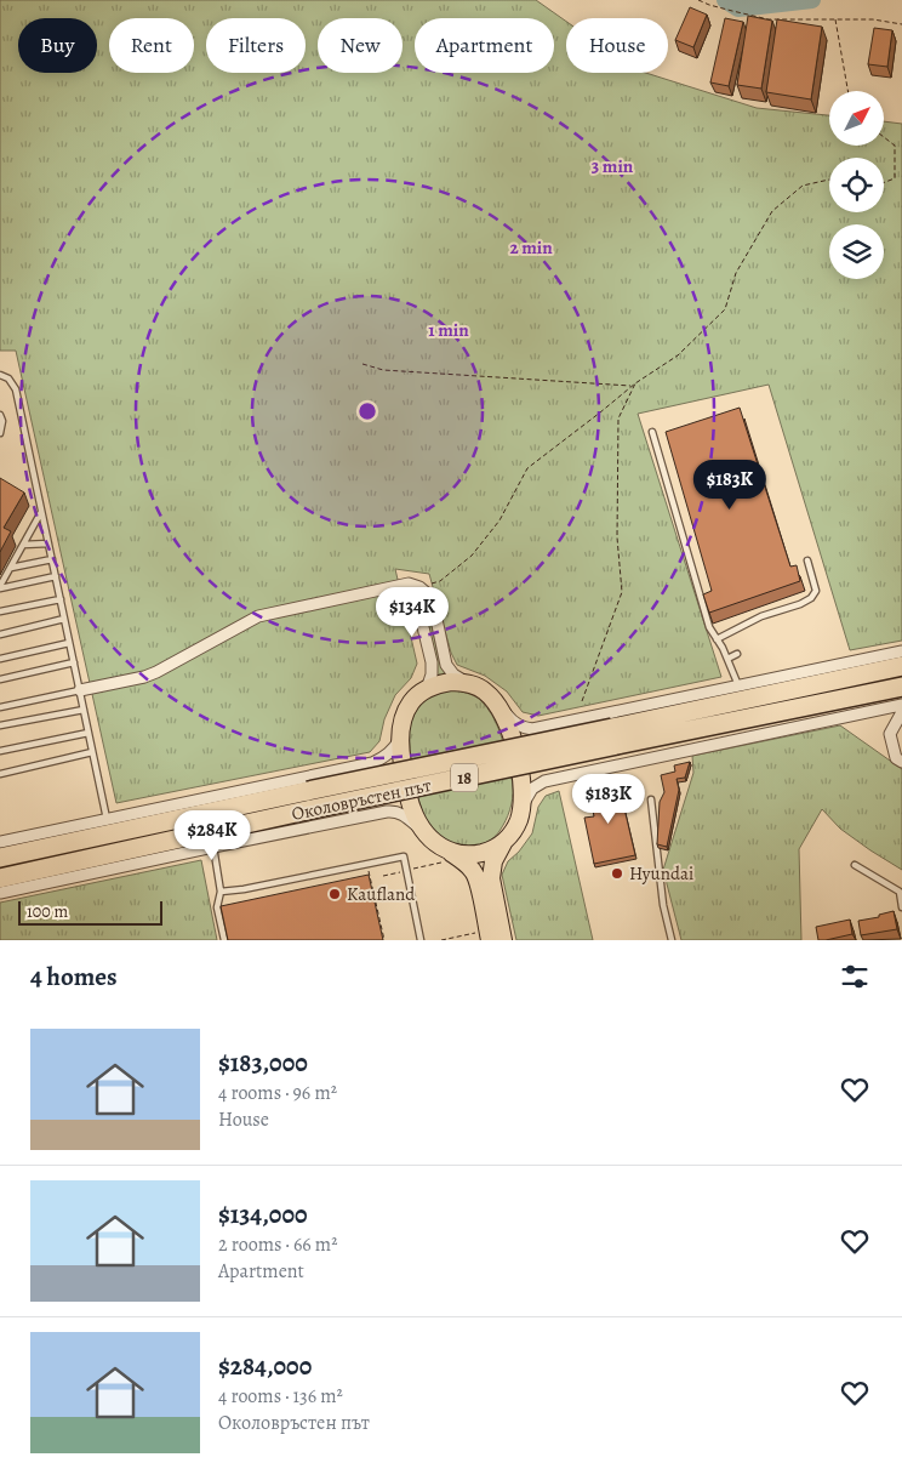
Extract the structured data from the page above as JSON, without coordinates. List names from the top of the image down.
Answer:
{
  "streets": {
    "highway": ["18", "Околовръстен път"]
  },
  "places": ["Hyundai", "Kaufland"],
  "scale_bar": "100 m",
  "north": "top right",
  "page": {
    "chip": [
      "Buy",
      "Rent",
      "Filters",
      "New",
      "Apartment",
      "House"
    ],
    "price": [
      "$183K",
      "$134K",
      "$183K",
      "$284K"
    ],
    "scale": "100 m",
    "heading": "4 homes",
    "list": [
      {
        "name": "$183,000",
        "note": "4 rooms · 96 m² · House"
      },
      {
        "name": "$134,000",
        "note": "2 rooms · 66 m² · Apartment"
      },
      {
        "name": "$284,000",
        "note": "4 rooms · 136 m² · Околовръстен път"
      }
    ]
  },
  "rings": ["3 min", "2 min", "1 min"]
}
